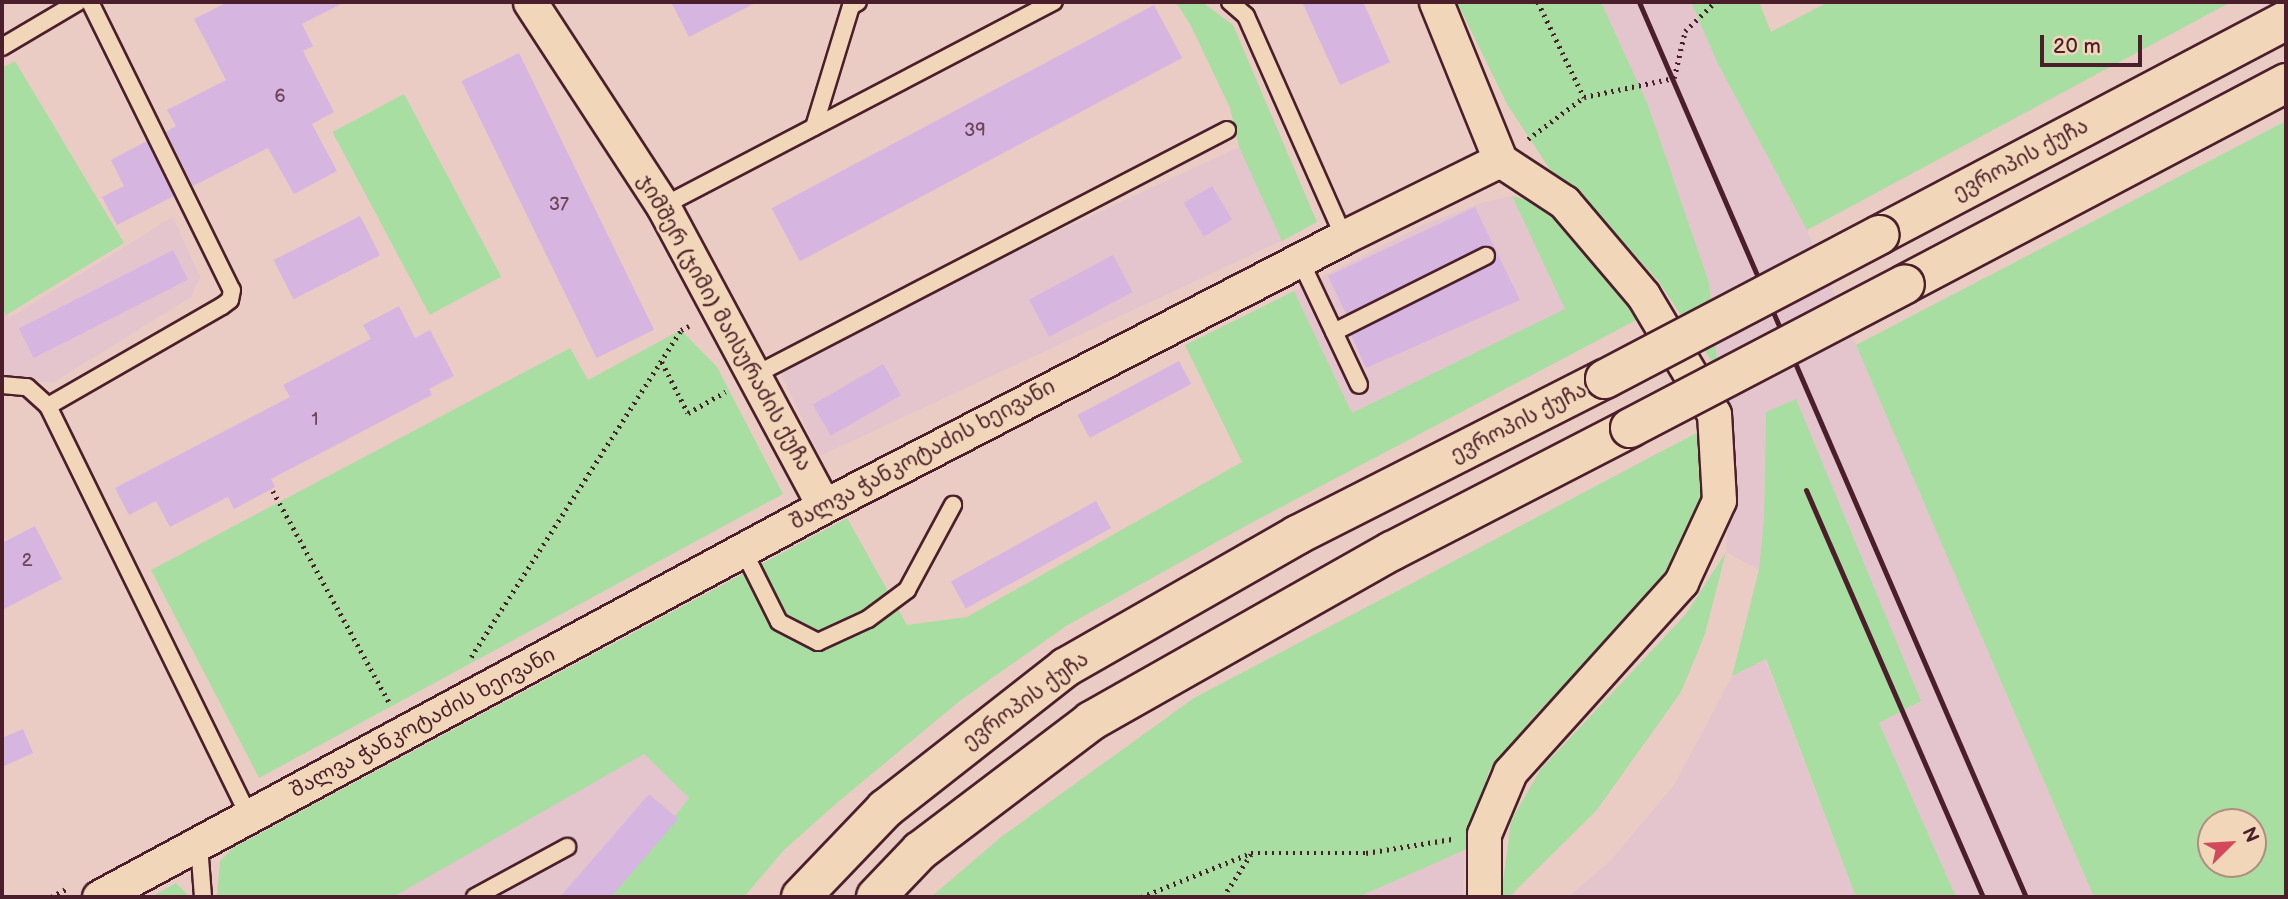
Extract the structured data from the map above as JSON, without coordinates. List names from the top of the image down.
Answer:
{
  "streets": {
    "main road": ["ევროპის ქუჩა"],
    "street": ["ჯიმშერ (ჯიმი) მაისურაძის ქუჩა", "შალვა ჭანკოტაძის ხეივანი"]
  },
  "crossings": [
    ["ჯიმშერ (ჯიმი) მაისურაძის ქუჩა", "შალვა ჭანკოტაძის ხეივანი"]
  ],
  "house_numbers": [
    "6",
    "39",
    "37",
    "1",
    "2"
  ],
  "scale_bar": "20 m",
  "north": "top right"
}
